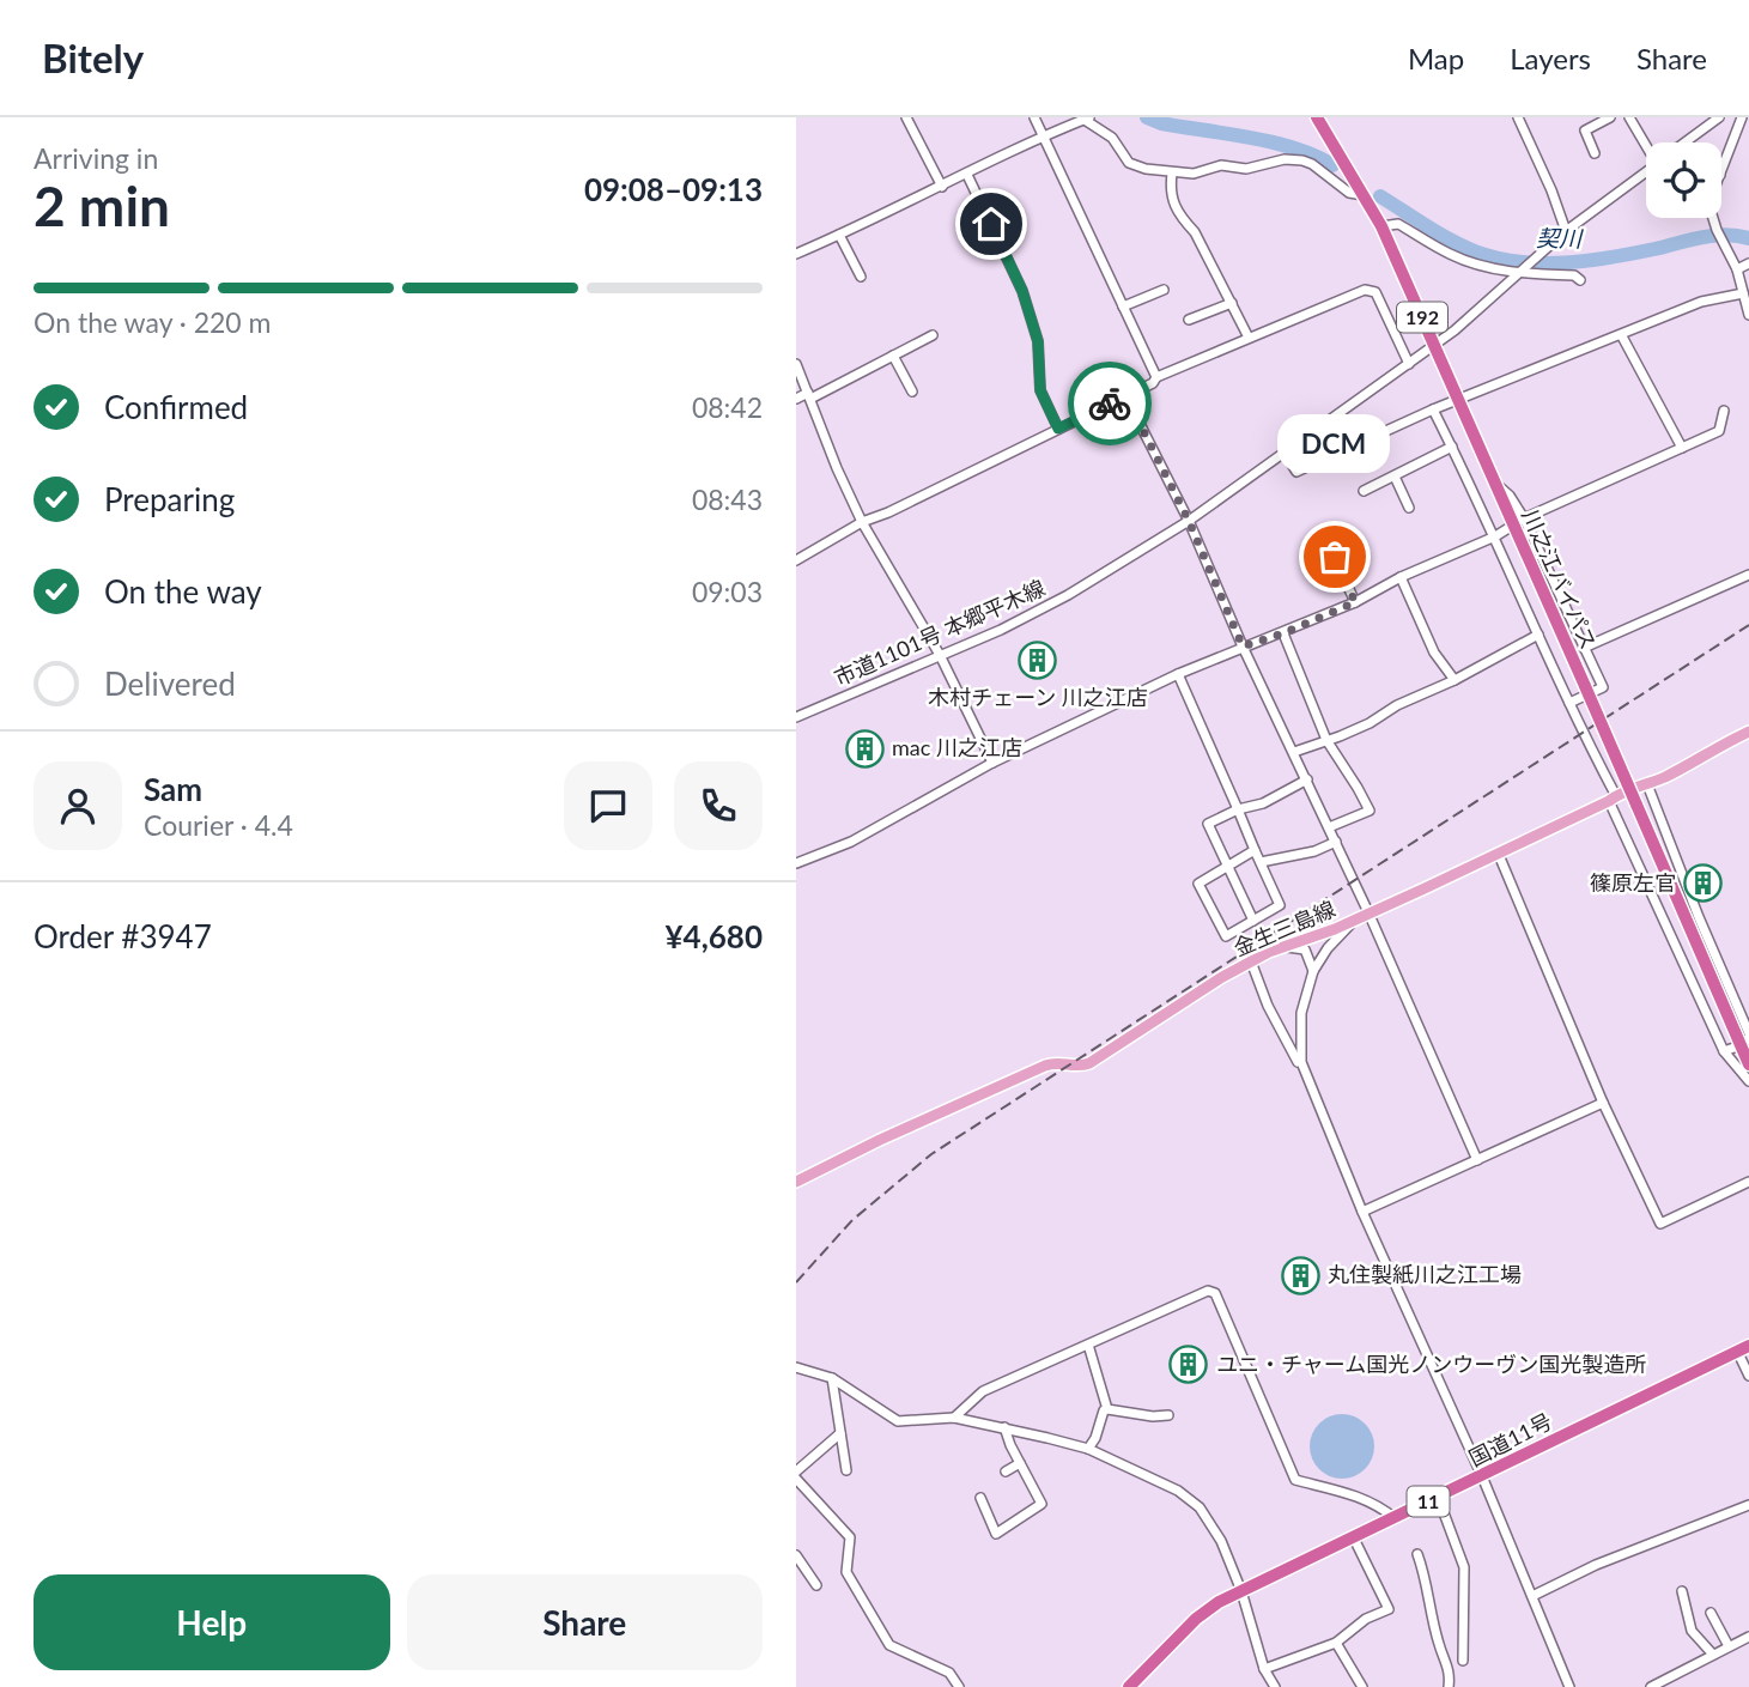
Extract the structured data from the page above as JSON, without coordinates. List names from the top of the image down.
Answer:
{
  "streets": {
    "highway": [
      "192",
      "川之江バイパス",
      "国道11号",
      "11"
    ],
    "main road": ["金生三島線"],
    "street": ["市道1101号 本郷平木線"]
  },
  "crossings": [
    ["川之江バイパス", "市道1101号 本郷平木線"]
  ],
  "water": ["契川"],
  "places": {
    "other": ["DCM"],
    "building": [
      "木村チェーン 川之江店",
      "mac 川之江店",
      "篠原左官",
      "丸住製紙川之江工場",
      "ユニ・チャーム国光ノンウーヴン国光製造所"
    ]
  },
  "page": {
    "header": "Bitely",
    "nav": ["Map", "Layers", "Share"],
    "heading": ["2 min", "Arriving in", "09:08–09:13"],
    "panel": [
      "Sam",
      "Courier · 4.4",
      "Order #3947",
      "¥4,680"
    ],
    "bar": "On the way · 220 m",
    "list": [
      ["Confirmed", "08:42"],
      ["Preparing", "08:43"],
      ["On the way", "09:03"],
      "Delivered"
    ],
    "bubble": "DCM",
    "buttons": ["Help", "Share"]
  }
}
